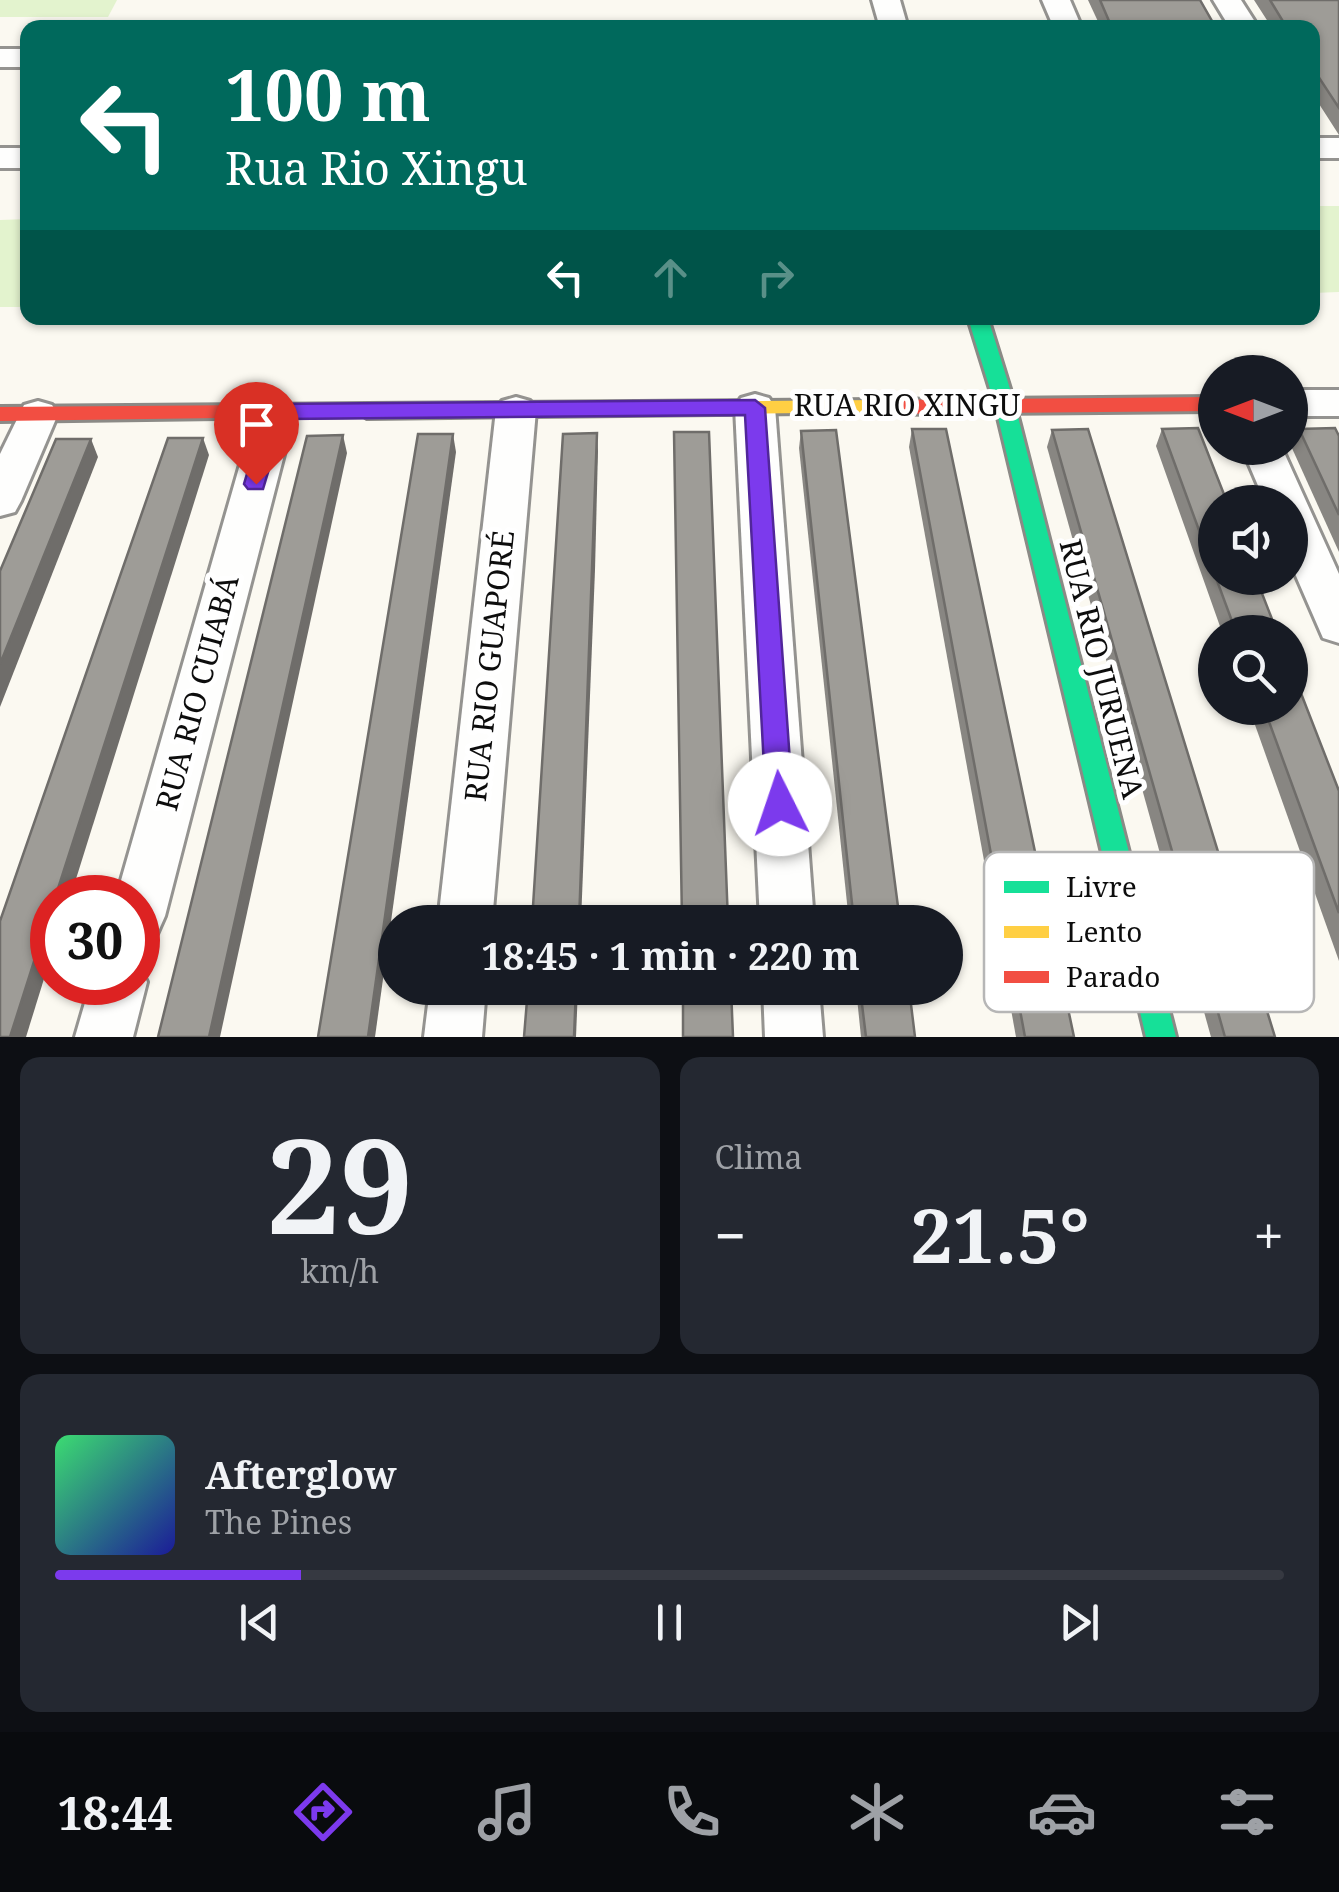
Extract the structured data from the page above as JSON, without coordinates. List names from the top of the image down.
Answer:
{
  "streets": {
    "street": [
      "RUA RIO XINGU",
      "RUA RIO GUAPORÉ",
      "RUA RIO JURUENA",
      "RUA RIO CUIABÁ"
    ]
  },
  "crossings": [
    ["RUA RIO XINGU", "RUA RIO GUAPORÉ"],
    ["RUA RIO XINGU", "RUA RIO JURUENA"],
    ["RUA RIO XINGU", "RUA RIO CUIABÁ"]
  ],
  "legend": ["Livre", "Lento", "Parado"],
  "north": "left",
  "page": {
    "turn": ["100 m", "Rua Rio Xingu"],
    "limit": "30",
    "trip": "18:45 · 1 min · 220 m",
    "tile": [
      ["29", "km/h"],
      "Clima"
    ],
    "heat": ["−", "21.5°", "+"],
    "song": ["Afterglow", "The Pines"],
    "tabs": "18:44"
  }
}
